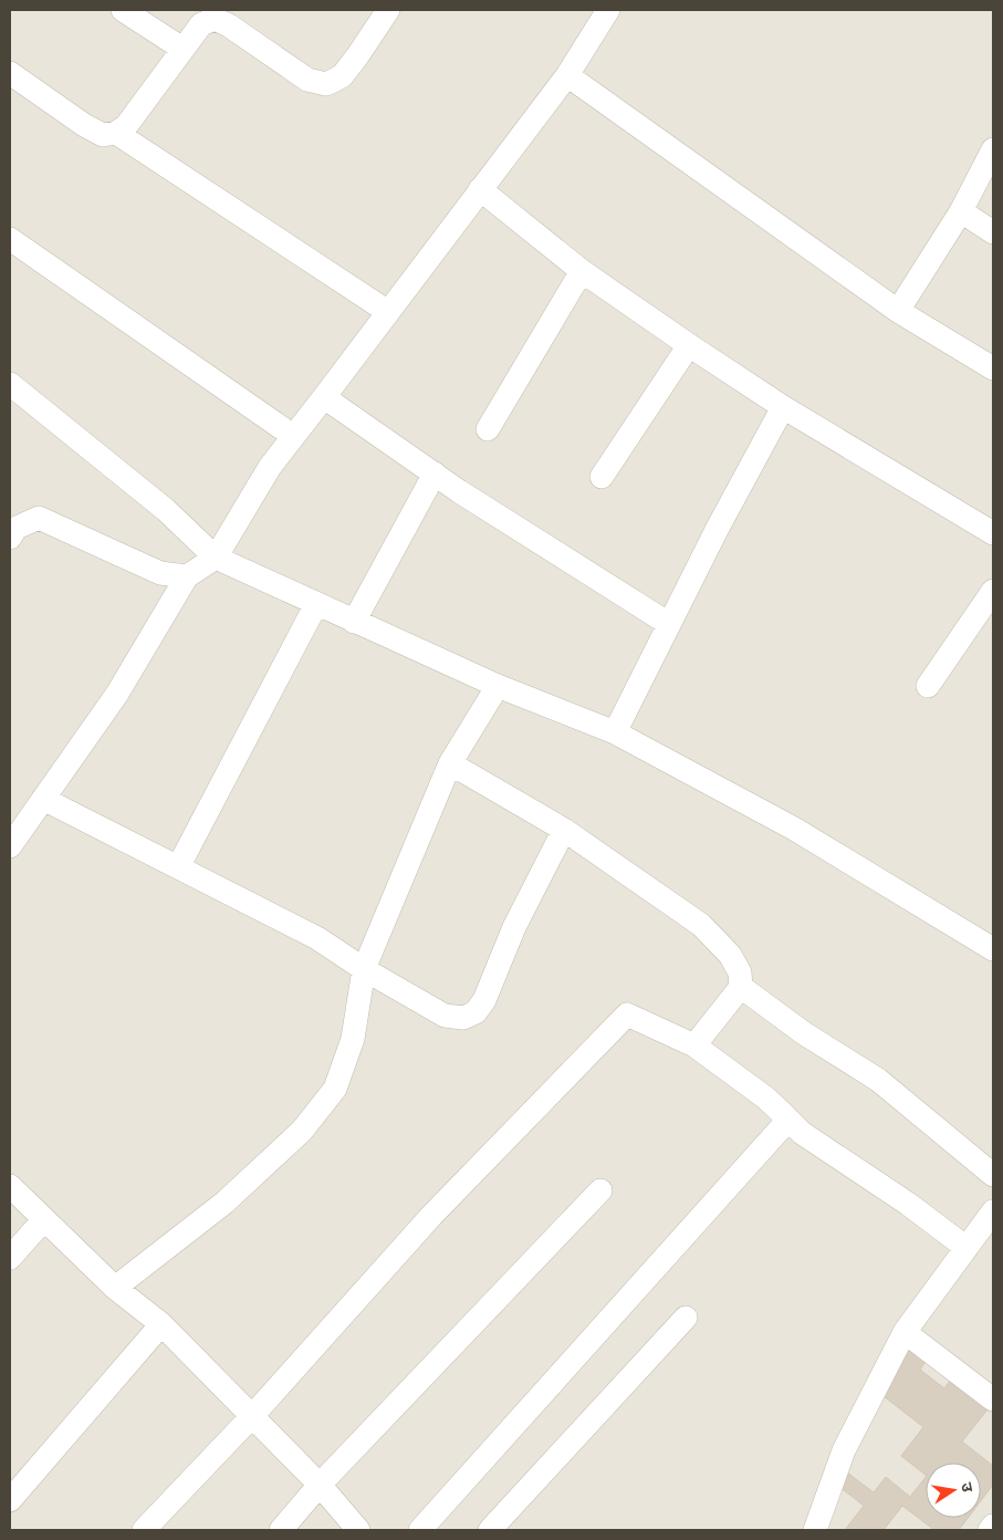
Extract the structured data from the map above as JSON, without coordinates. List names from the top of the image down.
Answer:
{
  "north": "right"
}
